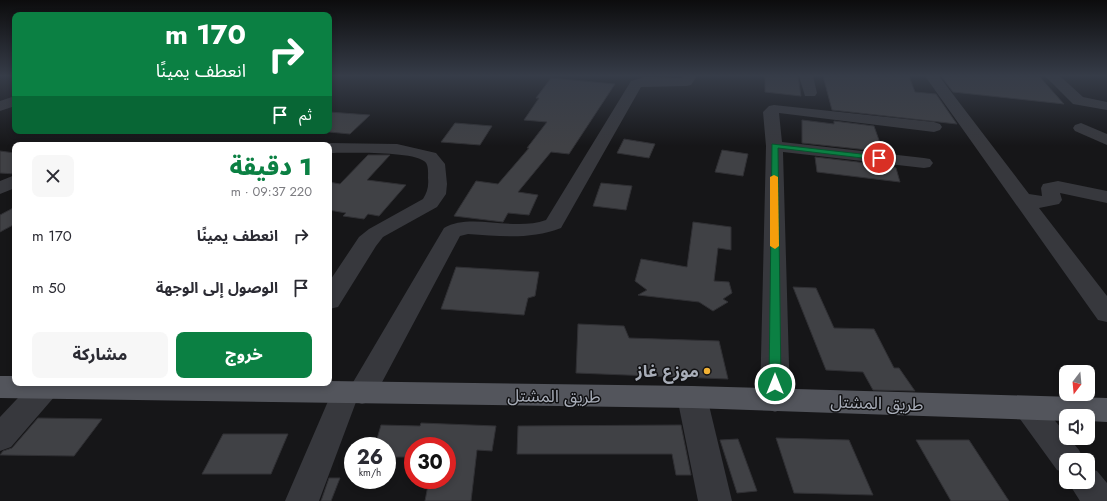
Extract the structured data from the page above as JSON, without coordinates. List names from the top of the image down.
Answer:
{
  "streets": {
    "main road": ["طريق المشتل"]
  },
  "places": ["موزع غاز"],
  "north": "bottom",
  "page": {
    "turn": ["170 m", "انعطف يمينًا"],
    "then": "ثم",
    "heading": ["1 دقيقة", "220 m · 09:37"],
    "list": [
      {
        "name": "انعطف يمينًا",
        "value": "170 m"
      },
      {
        "name": "الوصول إلى الوجهة",
        "value": "50 m"
      }
    ],
    "buttons": ["خروج", "مشاركة"],
    "speed": "26 km/h",
    "limit": "30"
  }
}
